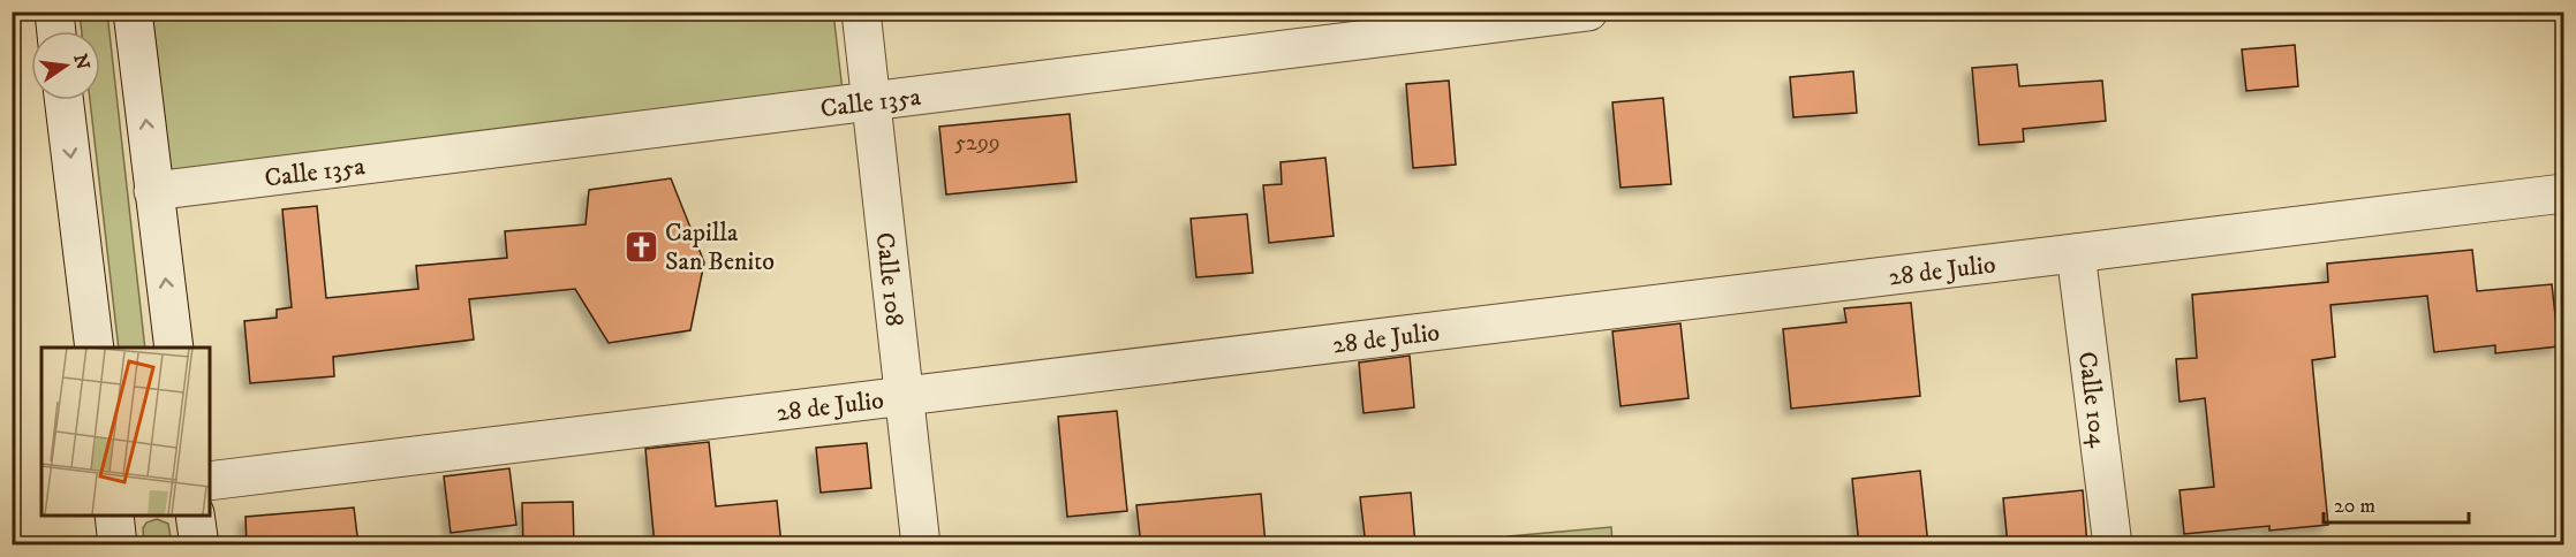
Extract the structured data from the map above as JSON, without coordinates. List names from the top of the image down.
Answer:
{
  "streets": {
    "street": [
      "Calle 135a",
      "28 de Julio",
      "Calle 108",
      "Calle 104"
    ]
  },
  "crossings": [
    ["Calle 135a", "Calle 108"],
    ["28 de Julio", "Calle 108"],
    ["28 de Julio", "Calle 104"]
  ],
  "places": {
    "church": ["Capilla San Benito"]
  },
  "house_numbers": ["5299"],
  "scale_bar": "20 m",
  "north": "right"
}
